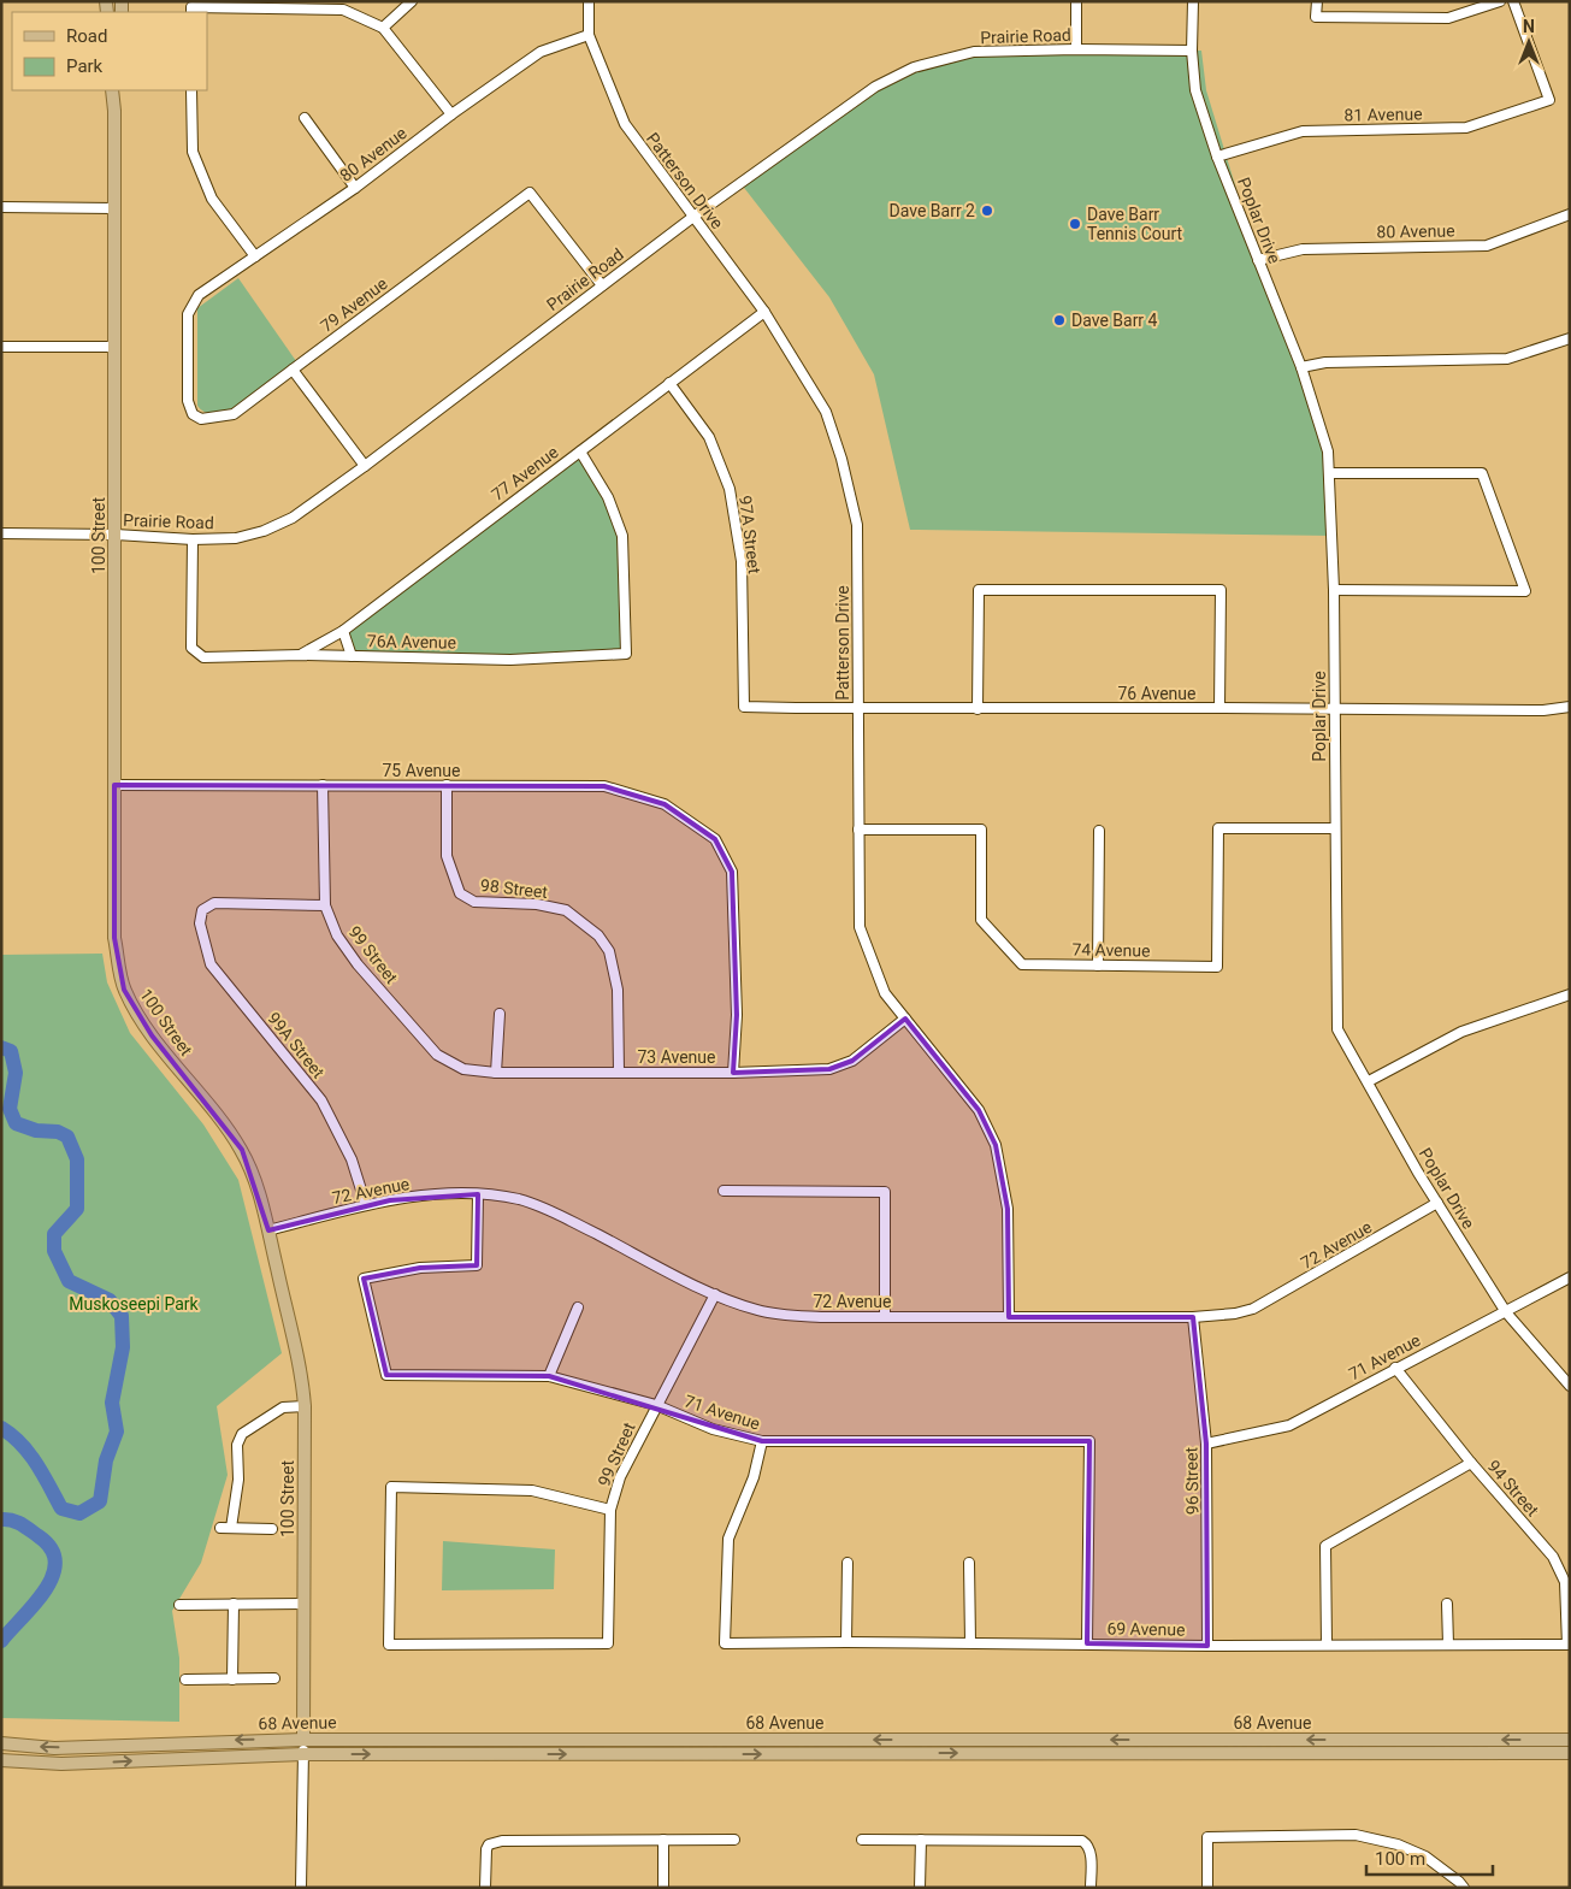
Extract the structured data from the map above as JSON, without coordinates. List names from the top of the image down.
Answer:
{
  "streets": {
    "main road": ["100 Street", "68 Avenue"],
    "street": [
      "Prairie Road",
      "81 Avenue",
      "80 Avenue",
      "Patterson Drive",
      "Poplar Drive",
      "79 Avenue",
      "77 Avenue",
      "97A Street",
      "76A Avenue",
      "76 Avenue",
      "75 Avenue",
      "98 Street",
      "74 Avenue",
      "99 Street",
      "99A Street",
      "73 Avenue",
      "72 Avenue",
      "71 Avenue",
      "96 Street",
      "94 Street",
      "69 Avenue"
    ]
  },
  "crossings": [
    ["Prairie Road", "Patterson Drive"],
    ["Prairie Road", "Poplar Drive"],
    ["Prairie Road", "79 Avenue"],
    ["Prairie Road", "100 Street"],
    ["Prairie Road", "76A Avenue"],
    ["81 Avenue", "Poplar Drive"],
    ["80 Avenue", "Patterson Drive"],
    ["80 Avenue", "Poplar Drive"],
    ["80 Avenue", "79 Avenue"],
    ["Patterson Drive", "77 Avenue"],
    ["Patterson Drive", "76 Avenue"],
    ["Patterson Drive", "74 Avenue"],
    ["Patterson Drive", "73 Avenue"],
    ["Patterson Drive", "72 Avenue"],
    ["Poplar Drive", "76 Avenue"],
    ["Poplar Drive", "74 Avenue"],
    ["Poplar Drive", "72 Avenue"],
    ["Poplar Drive", "71 Avenue"],
    ["77 Avenue", "97A Street"],
    ["77 Avenue", "76A Avenue"],
    ["97A Street", "76 Avenue"],
    ["100 Street", "75 Avenue"],
    ["100 Street", "72 Avenue"],
    ["100 Street", "68 Avenue"],
    ["75 Avenue", "98 Street"],
    ["75 Avenue", "99 Street"],
    ["75 Avenue", "73 Avenue"],
    ["98 Street", "73 Avenue"],
    ["99 Street", "99A Street"],
    ["99 Street", "73 Avenue"],
    ["99 Street", "72 Avenue"],
    ["99 Street", "71 Avenue"],
    ["99A Street", "72 Avenue"],
    ["72 Avenue", "71 Avenue"],
    ["72 Avenue", "96 Street"],
    ["71 Avenue", "96 Street"],
    ["71 Avenue", "94 Street"],
    ["71 Avenue", "69 Avenue"],
    ["96 Street", "69 Avenue"],
    ["94 Street", "69 Avenue"]
  ],
  "parks": ["Muskoseepi Park"],
  "places": ["Dave Barr 2", "Dave Barr Tennis Court", "Dave Barr 4"],
  "legend": ["Road", "Park"],
  "scale_bar": "100 m",
  "north": "top"
}
